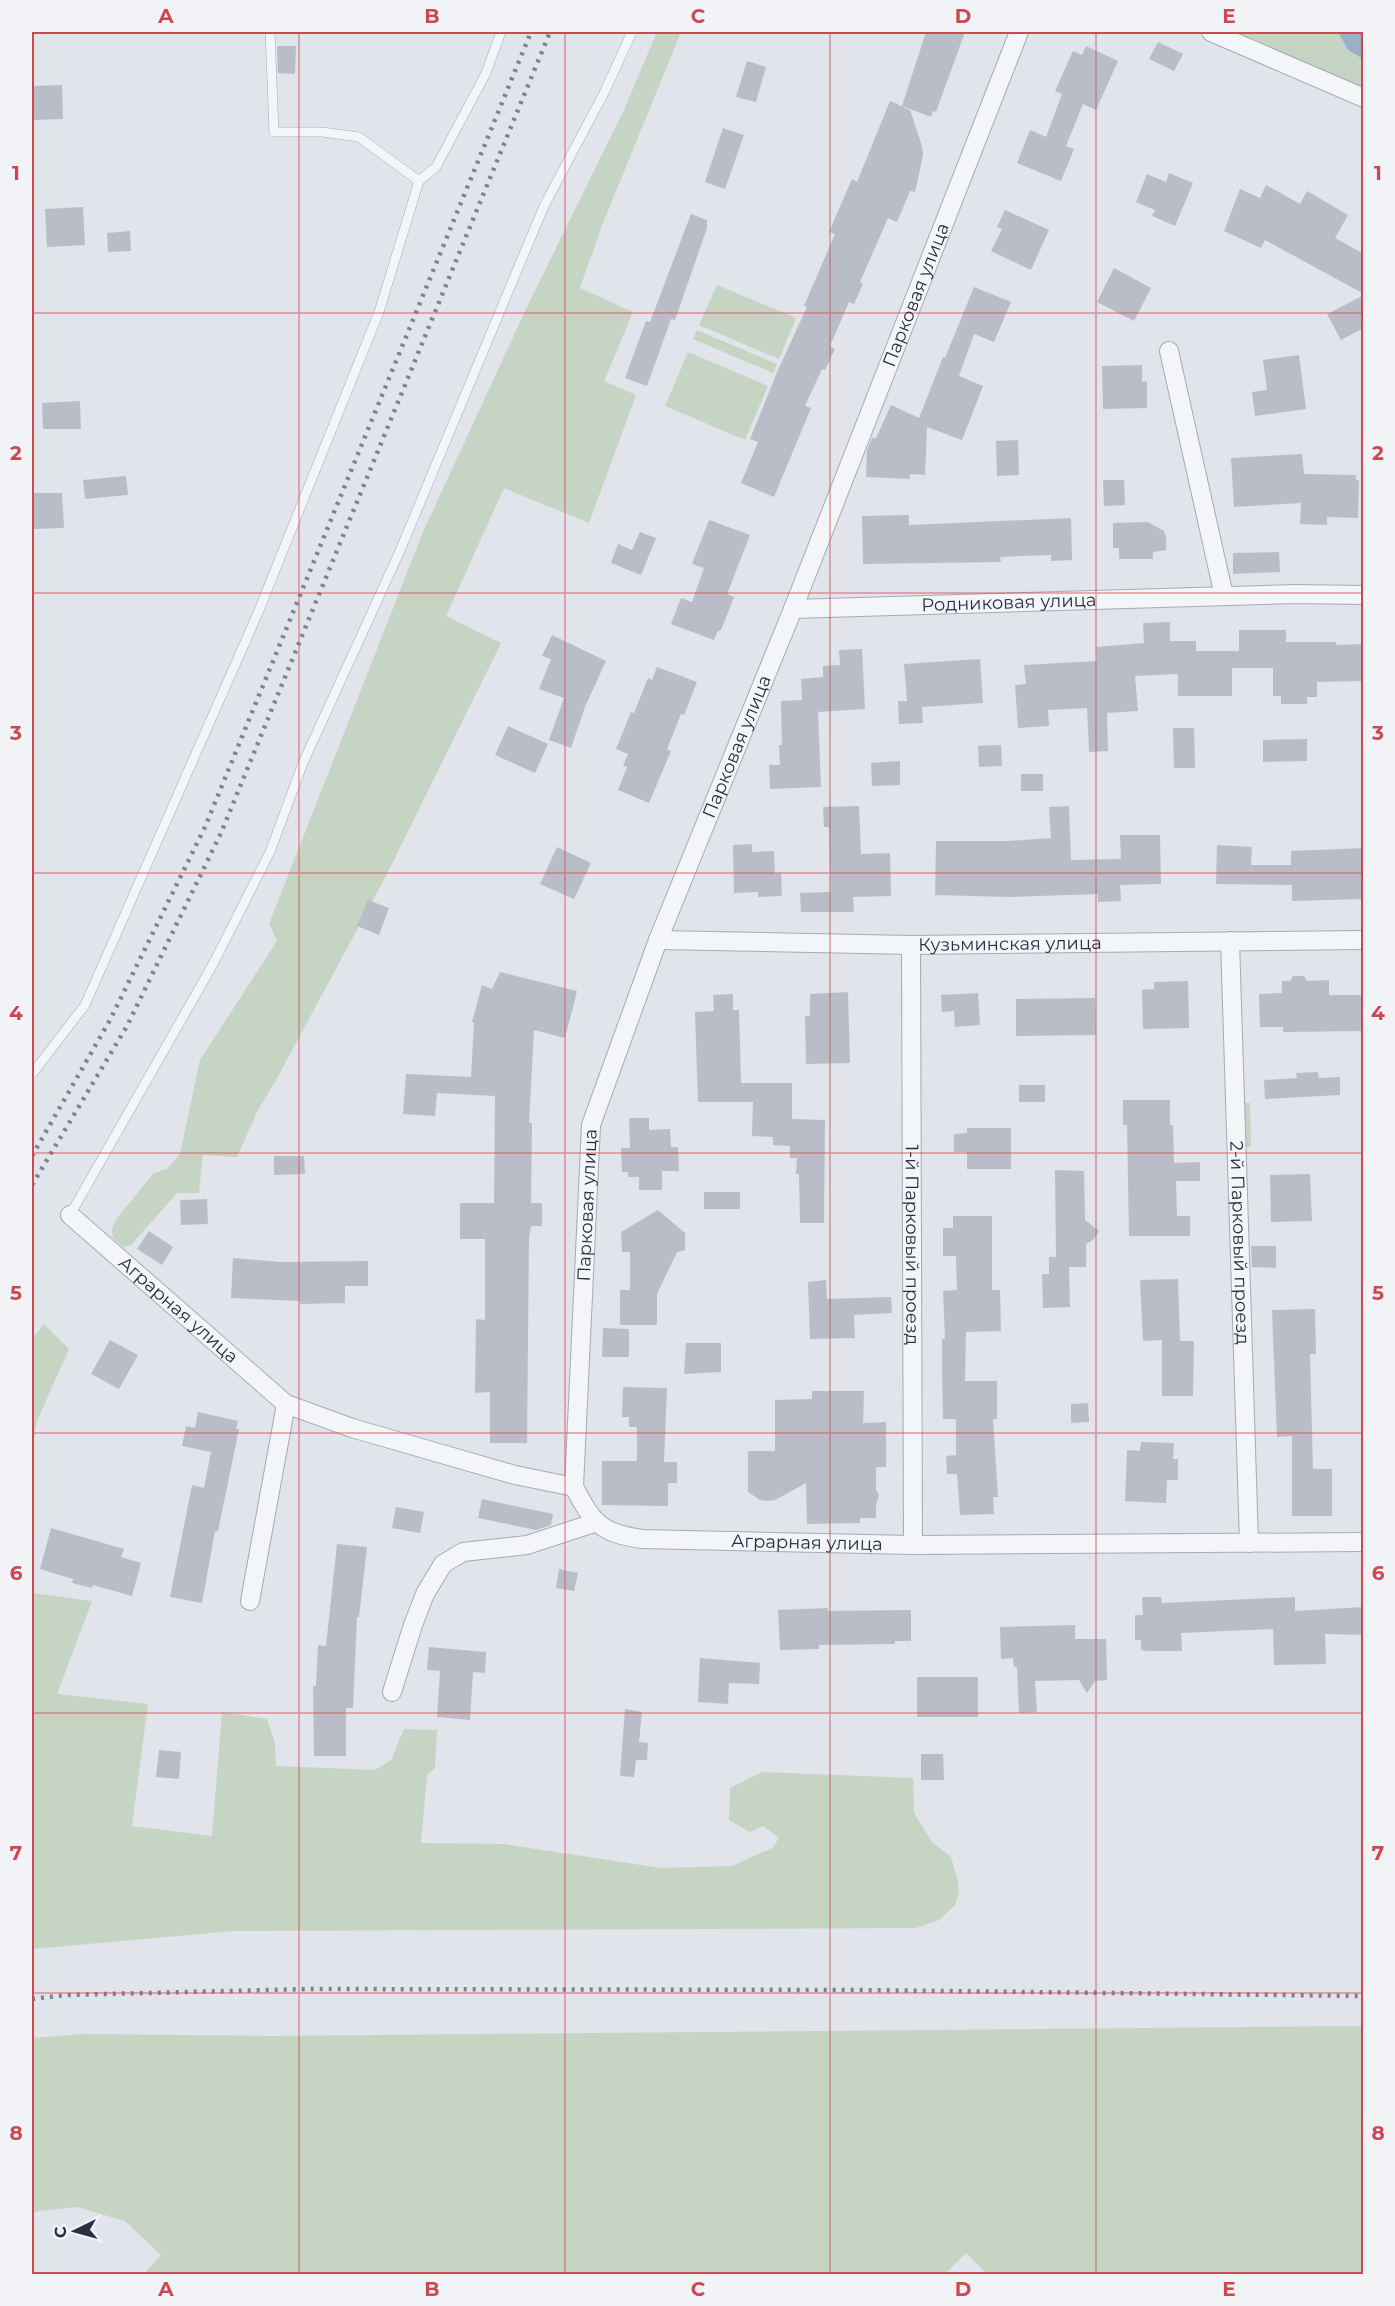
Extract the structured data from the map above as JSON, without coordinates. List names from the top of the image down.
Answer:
{
  "streets": {
    "street": [
      "Парковая улица",
      "Родниковая улица",
      "Кузьминская улица",
      "2-й Парковый проезд",
      "1-й Парковый проезд",
      "Аграрная улица"
    ]
  },
  "crossings": [
    ["Парковая улица", "Родниковая улица"],
    ["Парковая улица", "Кузьминская улица"],
    ["Парковая улица", "Аграрная улица"],
    ["Кузьминская улица", "2-й Парковый проезд"],
    ["Кузьминская улица", "1-й Парковый проезд"],
    ["2-й Парковый проезд", "Аграрная улица"],
    ["1-й Парковый проезд", "Аграрная улица"]
  ],
  "north": "left",
  "grid": {
    "columns": [
      "A",
      "B",
      "C",
      "D",
      "E"
    ],
    "rows": [
      "1",
      "2",
      "3",
      "4",
      "5",
      "6",
      "7",
      "8"
    ]
  }
}
